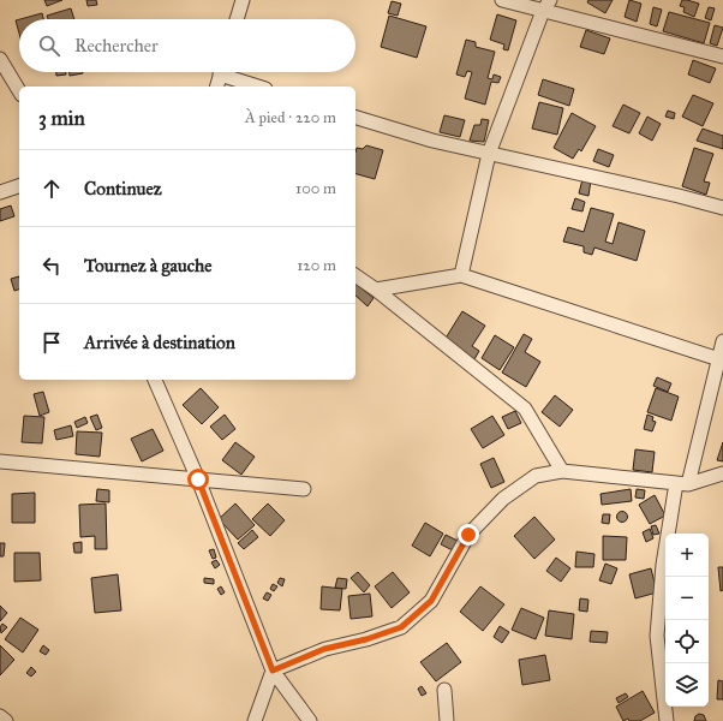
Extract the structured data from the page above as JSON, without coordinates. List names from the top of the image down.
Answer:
{
  "page": {
    "search": "Rechercher",
    "heading": ["3 min", "À pied · 220 m"],
    "list": [
      ["Continuez", "100 m"],
      ["Tournez à gauche", "120 m"],
      "Arrivée à destination"
    ],
    "map_buttons": ["+", "−"]
  }
}
